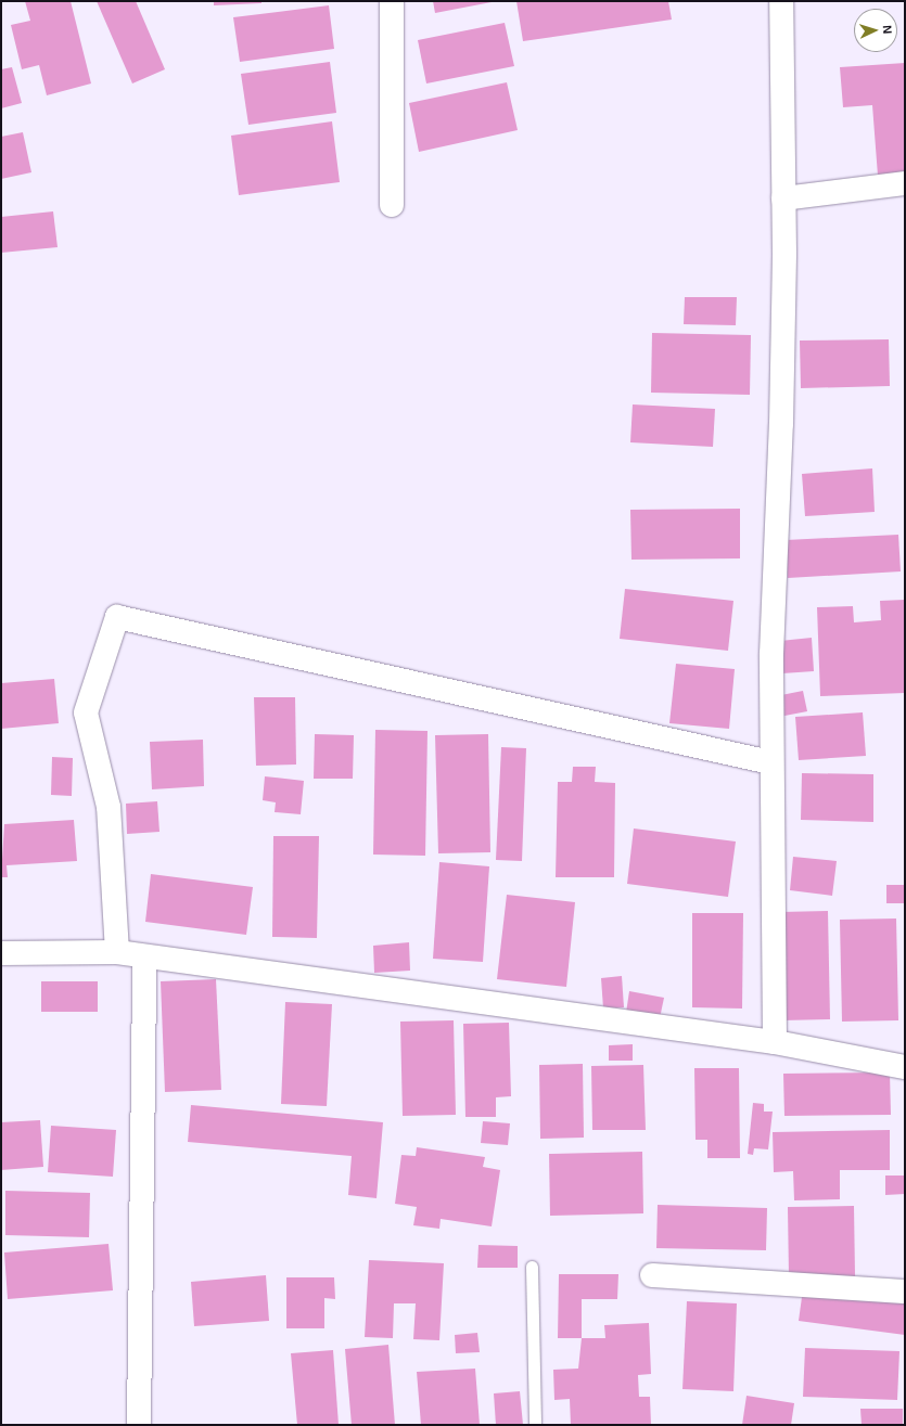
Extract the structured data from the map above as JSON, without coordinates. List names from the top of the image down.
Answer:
{
  "north": "right"
}
